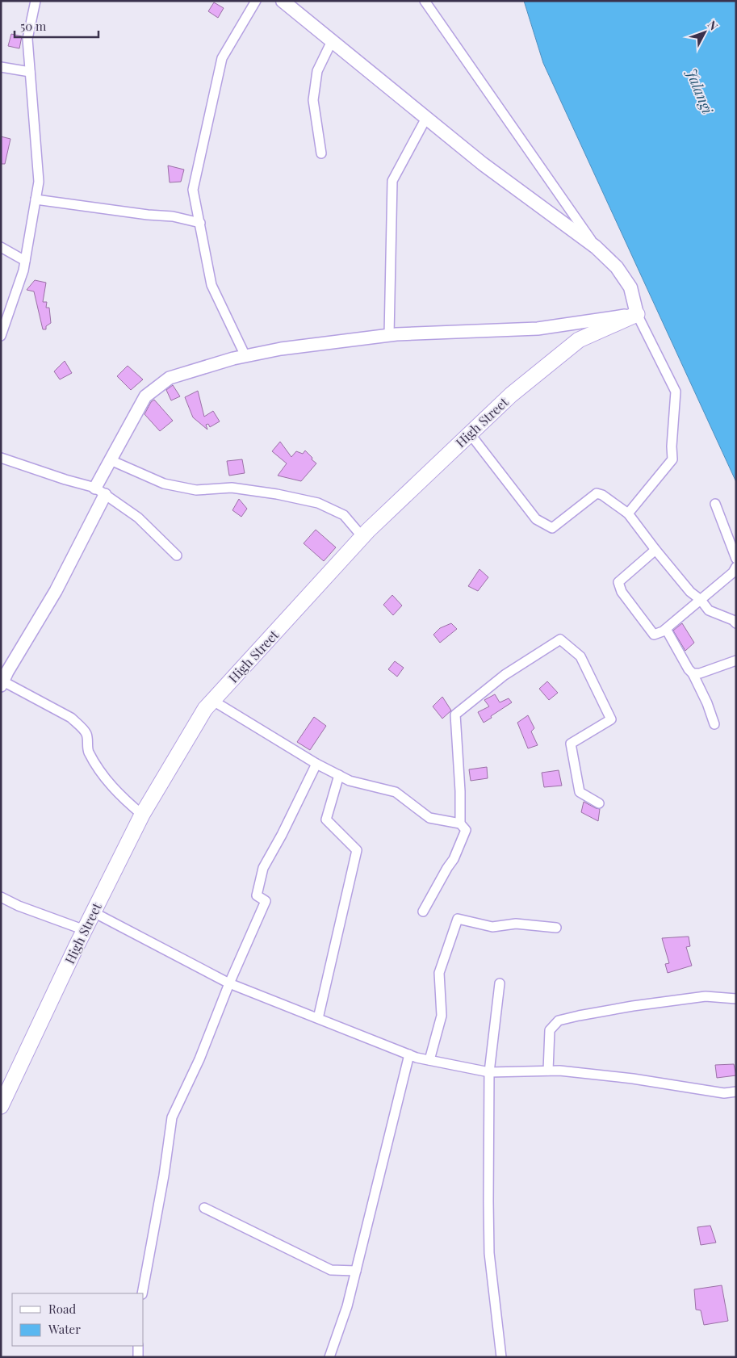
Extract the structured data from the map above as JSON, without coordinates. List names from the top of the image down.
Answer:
{
  "streets": {
    "main road": ["High Street"]
  },
  "water": ["Jalangi"],
  "legend": ["Road", "Water"],
  "scale_bar": "50 m",
  "north": "top right"
}
